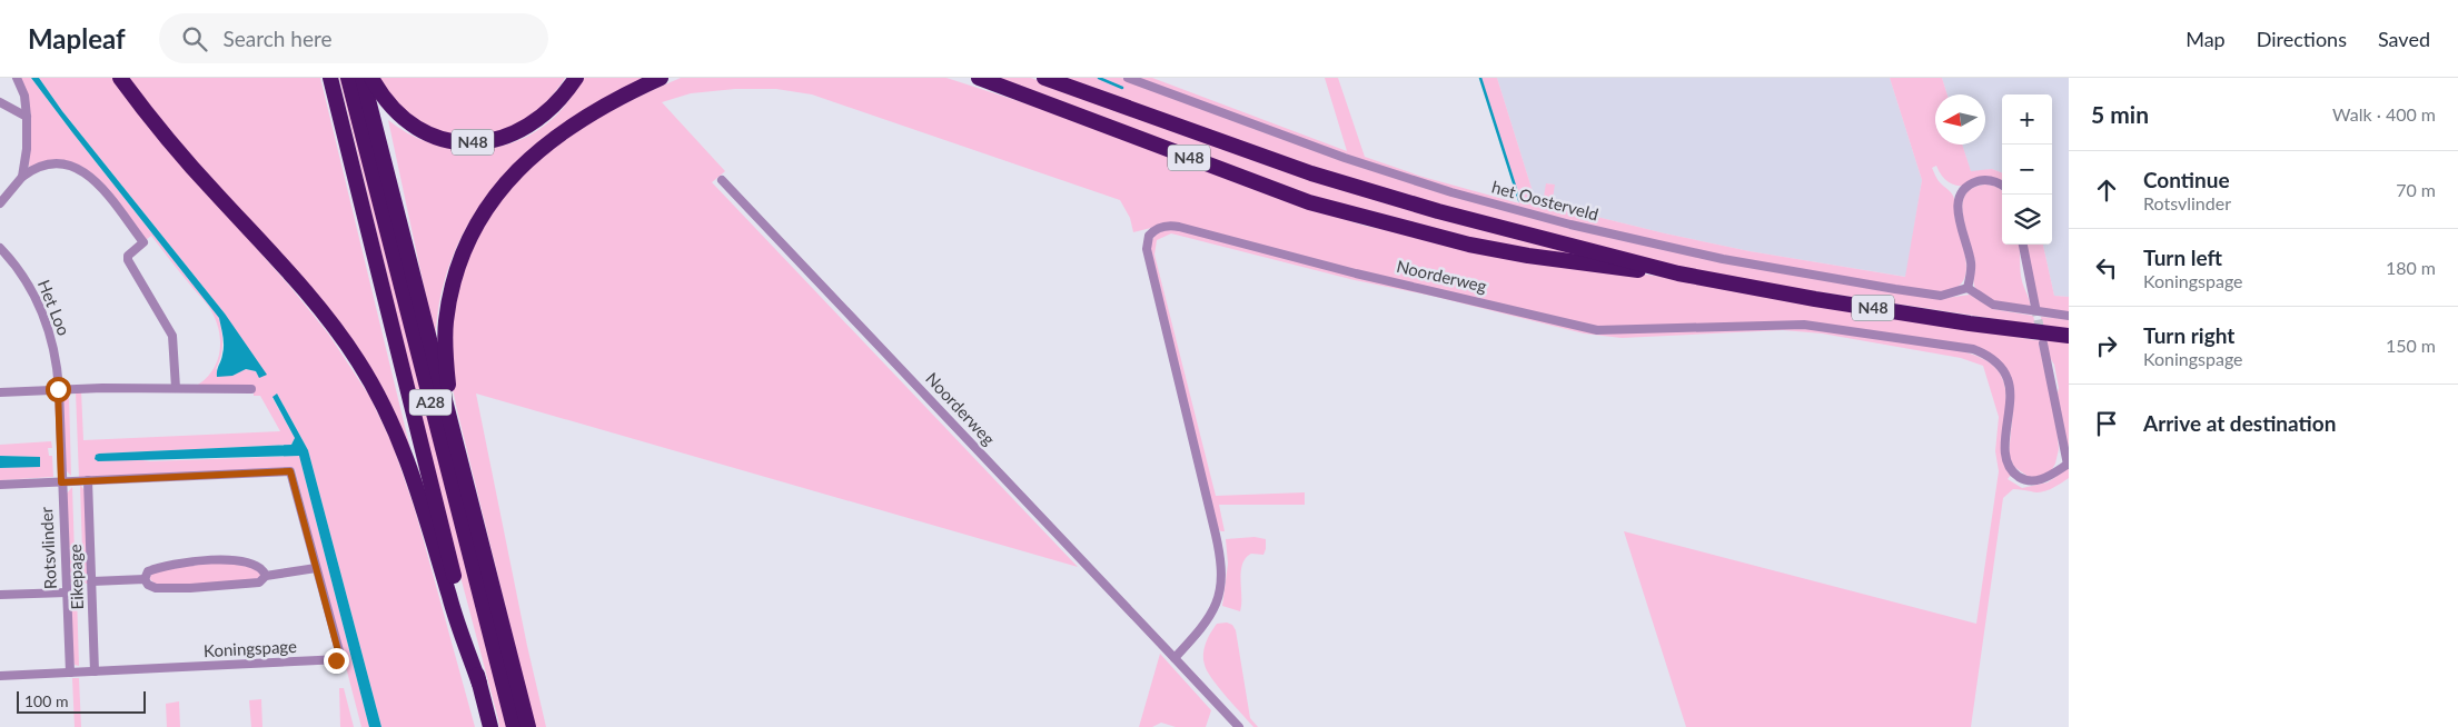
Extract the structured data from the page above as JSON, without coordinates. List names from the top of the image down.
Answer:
{
  "streets": {
    "highway": ["N48", "A28"],
    "street": [
      "het Oosterveld",
      "Noorderweg",
      "Het Loo",
      "Rotsvlinder",
      "Eikepage",
      "Koningspage"
    ]
  },
  "crossings": [
    ["Het Loo", "Rotsvlinder"],
    ["Rotsvlinder", "Koningspage"],
    ["Eikepage", "Koningspage"]
  ],
  "scale_bar": "100 m",
  "north": "left",
  "page": {
    "header": "Mapleaf",
    "search": "Search here",
    "nav": ["Map", "Directions", "Saved"],
    "heading": ["5 min", "Walk · 400 m"],
    "map_buttons": ["+", "−"],
    "list": [
      ["Continue", "Rotsvlinder", "70 m"],
      ["Turn left", "Koningspage", "180 m"],
      ["Turn right", "Koningspage", "150 m"],
      "Arrive at destination"
    ],
    "scale": "100 m"
  }
}
